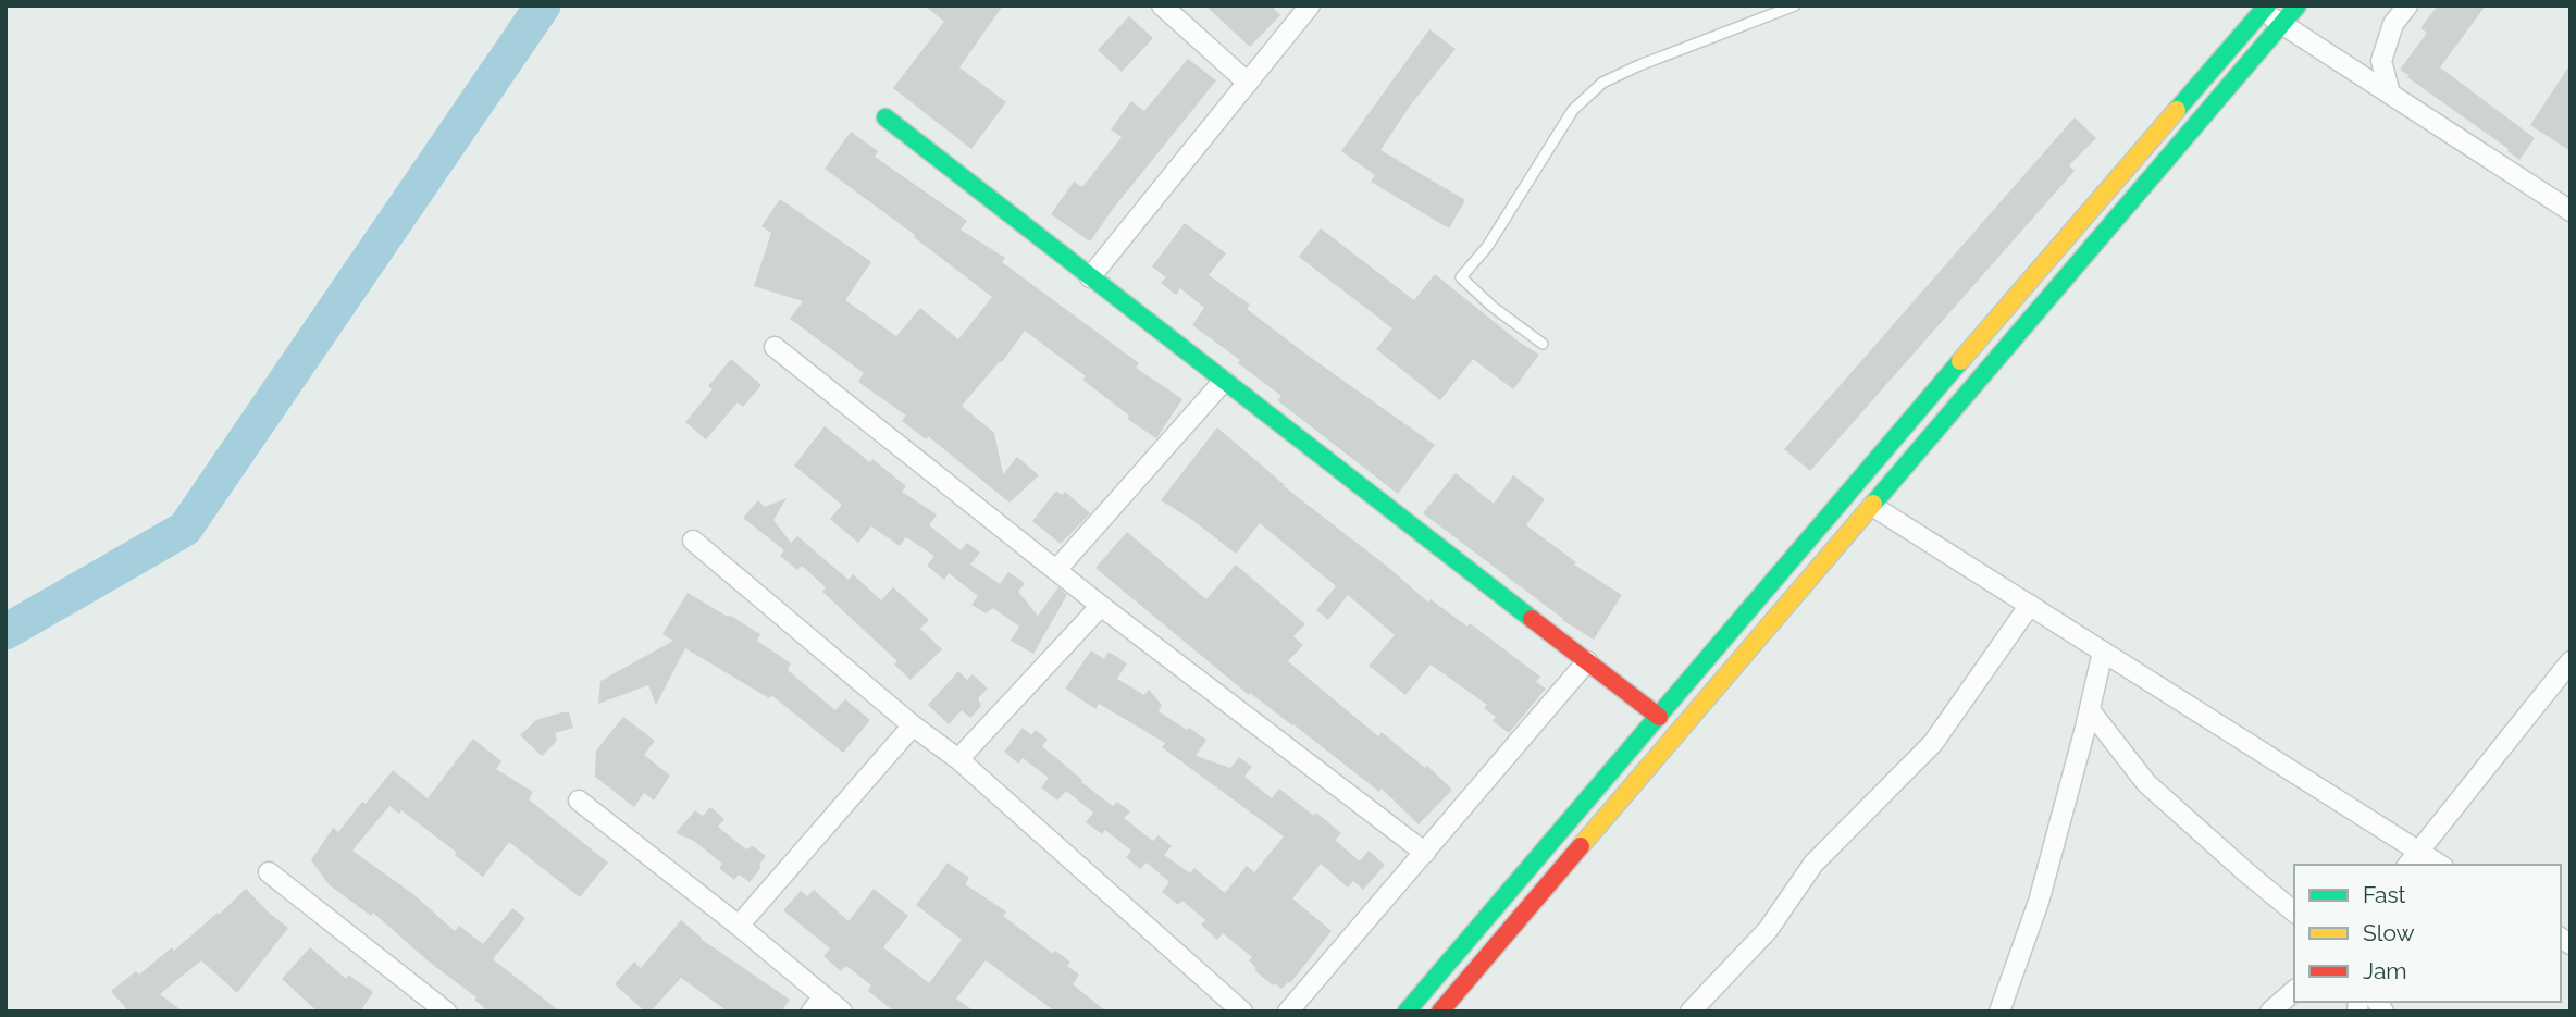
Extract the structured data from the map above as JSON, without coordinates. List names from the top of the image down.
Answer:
{
  "legend": ["Fast", "Slow", "Jam"]
}
